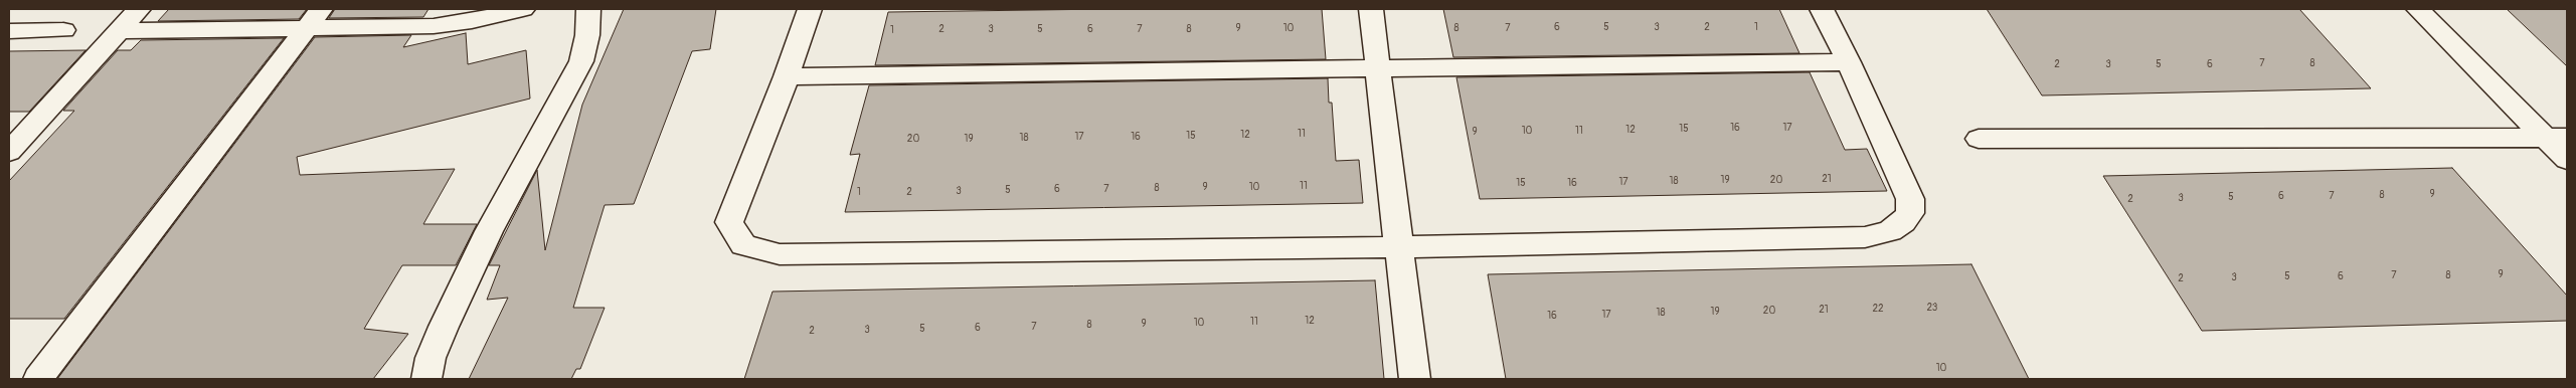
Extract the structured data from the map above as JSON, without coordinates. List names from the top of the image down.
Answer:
{
  "house_numbers": [
    "6",
    "5",
    "3",
    "2",
    "1",
    "9",
    "10",
    "8",
    "7",
    "2",
    "3",
    "5",
    "6",
    "7",
    "8",
    "1",
    "7",
    "8",
    "2",
    "3",
    "5",
    "6",
    "16",
    "17",
    "15",
    "12",
    "10",
    "11",
    "9",
    "11",
    "12",
    "15",
    "17",
    "16",
    "18",
    "20",
    "19",
    "21",
    "19",
    "20",
    "18",
    "17",
    "15",
    "16",
    "11",
    "9",
    "10",
    "8",
    "6",
    "7",
    "5",
    "3",
    "1",
    "2",
    "9",
    "8",
    "6",
    "7",
    "5",
    "3",
    "2",
    "9",
    "7",
    "8",
    "5",
    "6",
    "3",
    "2",
    "23",
    "22",
    "21",
    "20",
    "19",
    "18",
    "17",
    "16",
    "12",
    "11",
    "10",
    "9",
    "8",
    "7",
    "6",
    "5",
    "3",
    "2",
    "10"
  ]
}
